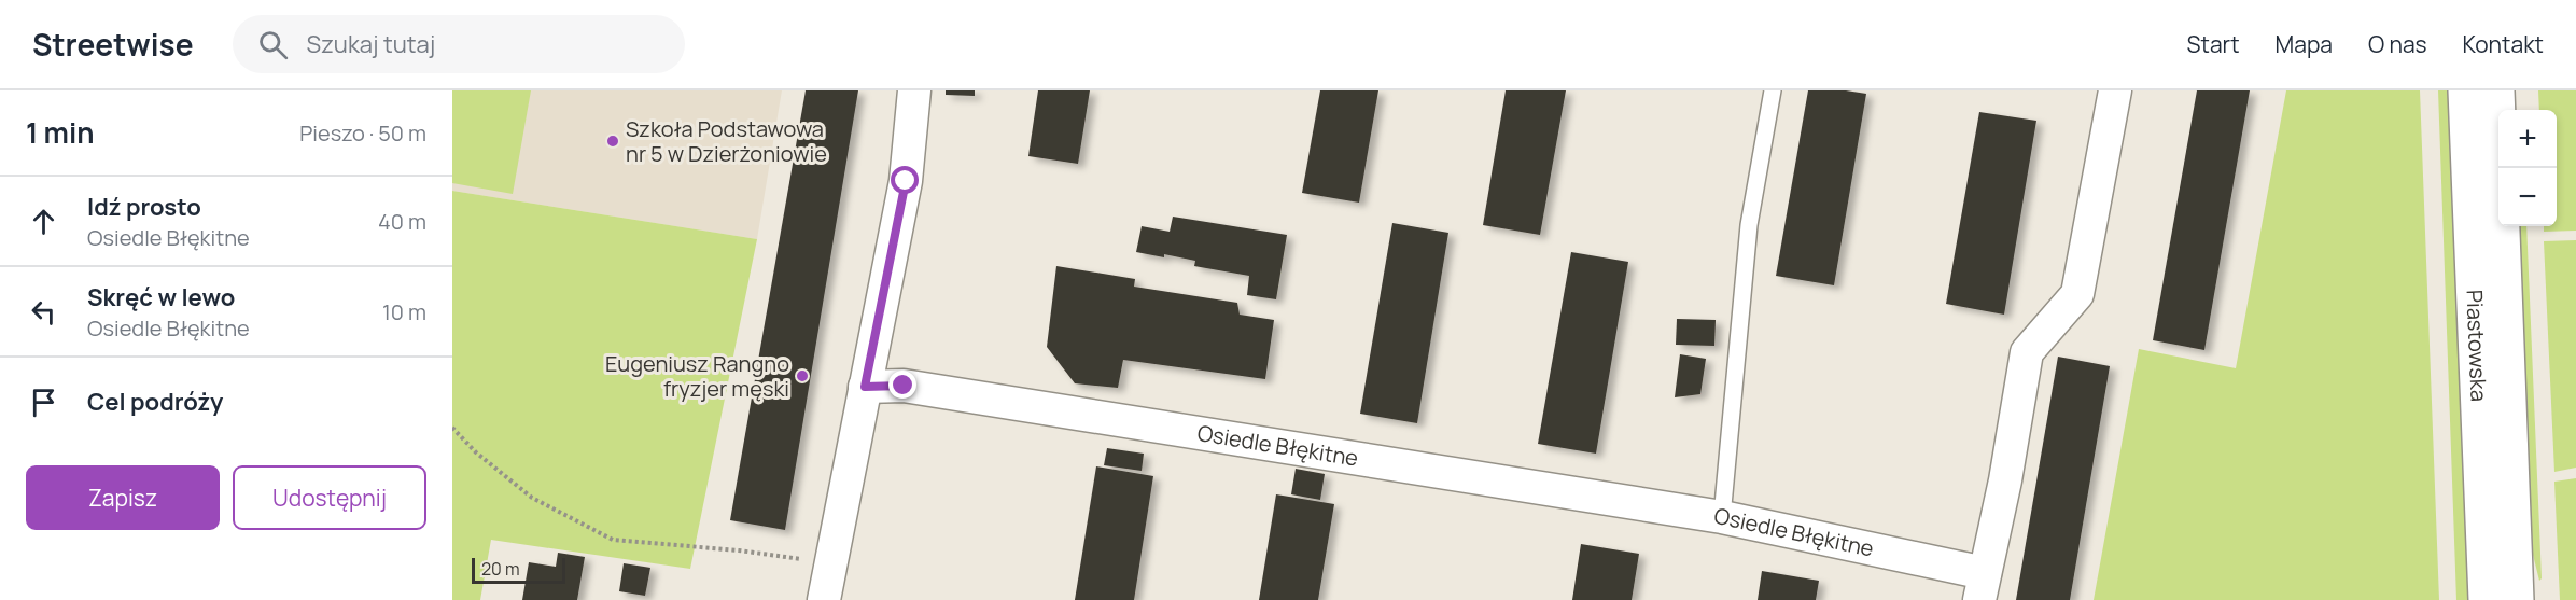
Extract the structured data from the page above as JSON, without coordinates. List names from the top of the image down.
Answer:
{
  "streets": {
    "street": ["Piastowska", "Osiedle Błękitne"]
  },
  "places": ["Szkoła Podstawowa nr 5 w Dzierżoniowie", "Eugeniusz Rangno fryzjer męski"],
  "scale_bar": "20 m",
  "page": {
    "header": "Streetwise",
    "search": "Szukaj tutaj",
    "nav": [
      "Start",
      "Mapa",
      "O nas",
      "Kontakt"
    ],
    "heading": ["1 min", "Pieszo · 50 m"],
    "map_buttons": ["+", "−"],
    "list": [
      ["Idź prosto", "Osiedle Błękitne", "40 m"],
      ["Skręć w lewo", "Osiedle Błękitne", "10 m"],
      "Cel podróży"
    ],
    "buttons": ["Zapisz", "Udostępnij"],
    "scale": "20 m"
  }
}
